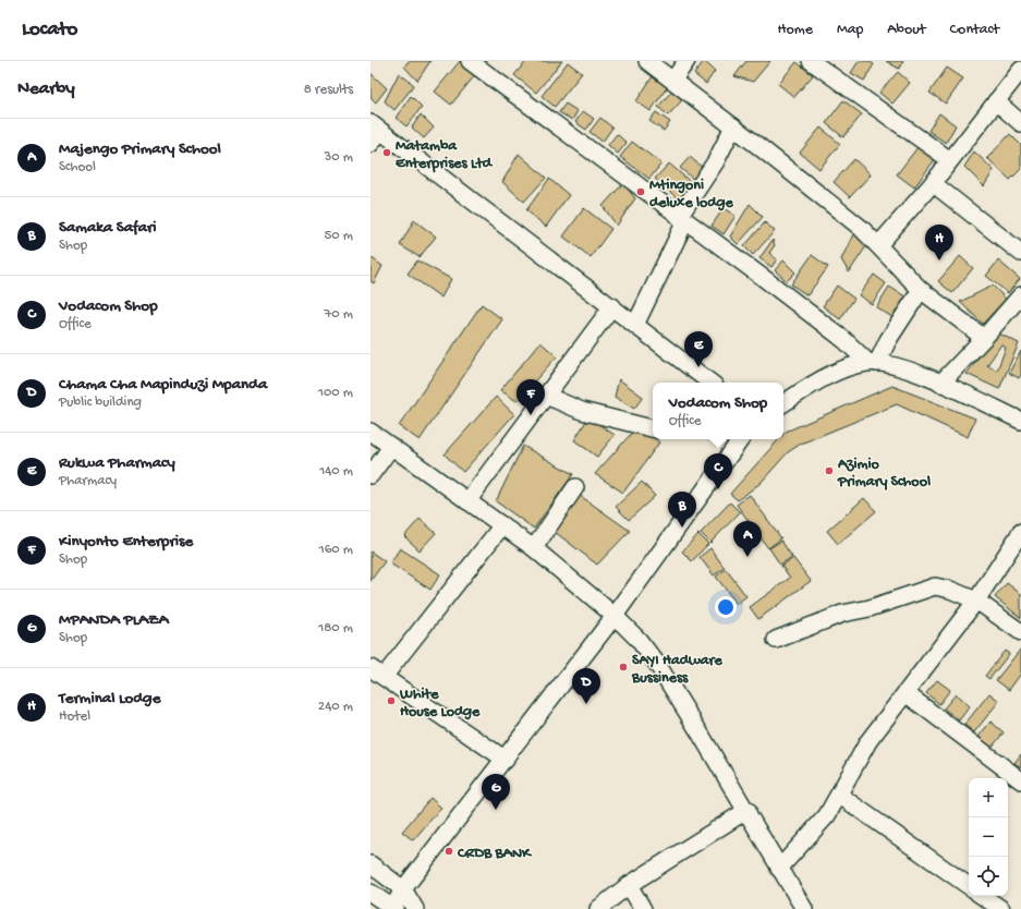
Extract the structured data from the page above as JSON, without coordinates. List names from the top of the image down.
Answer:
{
  "places": [
    "Matamba Enterprises Ltd",
    "Mtingoni deluxe lodge",
    "Azimio Primary School",
    "SAYI Hadware Bussiness",
    "White House Lodge",
    "CRDB BANK"
  ],
  "page": {
    "header": "Locato",
    "nav": [
      "Home",
      "Map",
      "About",
      "Contact"
    ],
    "heading": ["Nearby", "8 results"],
    "list": [
      {
        "mark": "A",
        "name": "Majengo Primary School",
        "note": "School",
        "value": "30 m"
      },
      {
        "mark": "B",
        "name": "Samaka Safari",
        "note": "Shop",
        "value": "50 m"
      },
      {
        "mark": "C",
        "name": "Vodacom Shop",
        "note": "Office",
        "value": "70 m"
      },
      {
        "mark": "D",
        "name": "Chama Cha Mapinduzi Mpanda",
        "note": "Public building",
        "value": "100 m"
      },
      {
        "mark": "E",
        "name": "Rukwa Pharmacy",
        "note": "Pharmacy",
        "value": "140 m"
      },
      {
        "mark": "F",
        "name": "Kinyonto Enterprise",
        "note": "Shop",
        "value": "160 m"
      },
      {
        "mark": "G",
        "name": "MPANDA PLAZA",
        "note": "Shop",
        "value": "180 m"
      },
      {
        "mark": "H",
        "name": "Terminal Lodge",
        "note": "Hotel",
        "value": "240 m"
      }
    ],
    "pins": [
      "H",
      "E",
      "F",
      "C",
      "B",
      "A",
      "D",
      "G"
    ],
    "popup": ["Vodacom Shop", "Office"],
    "map_buttons": ["+", "−"]
  }
}
